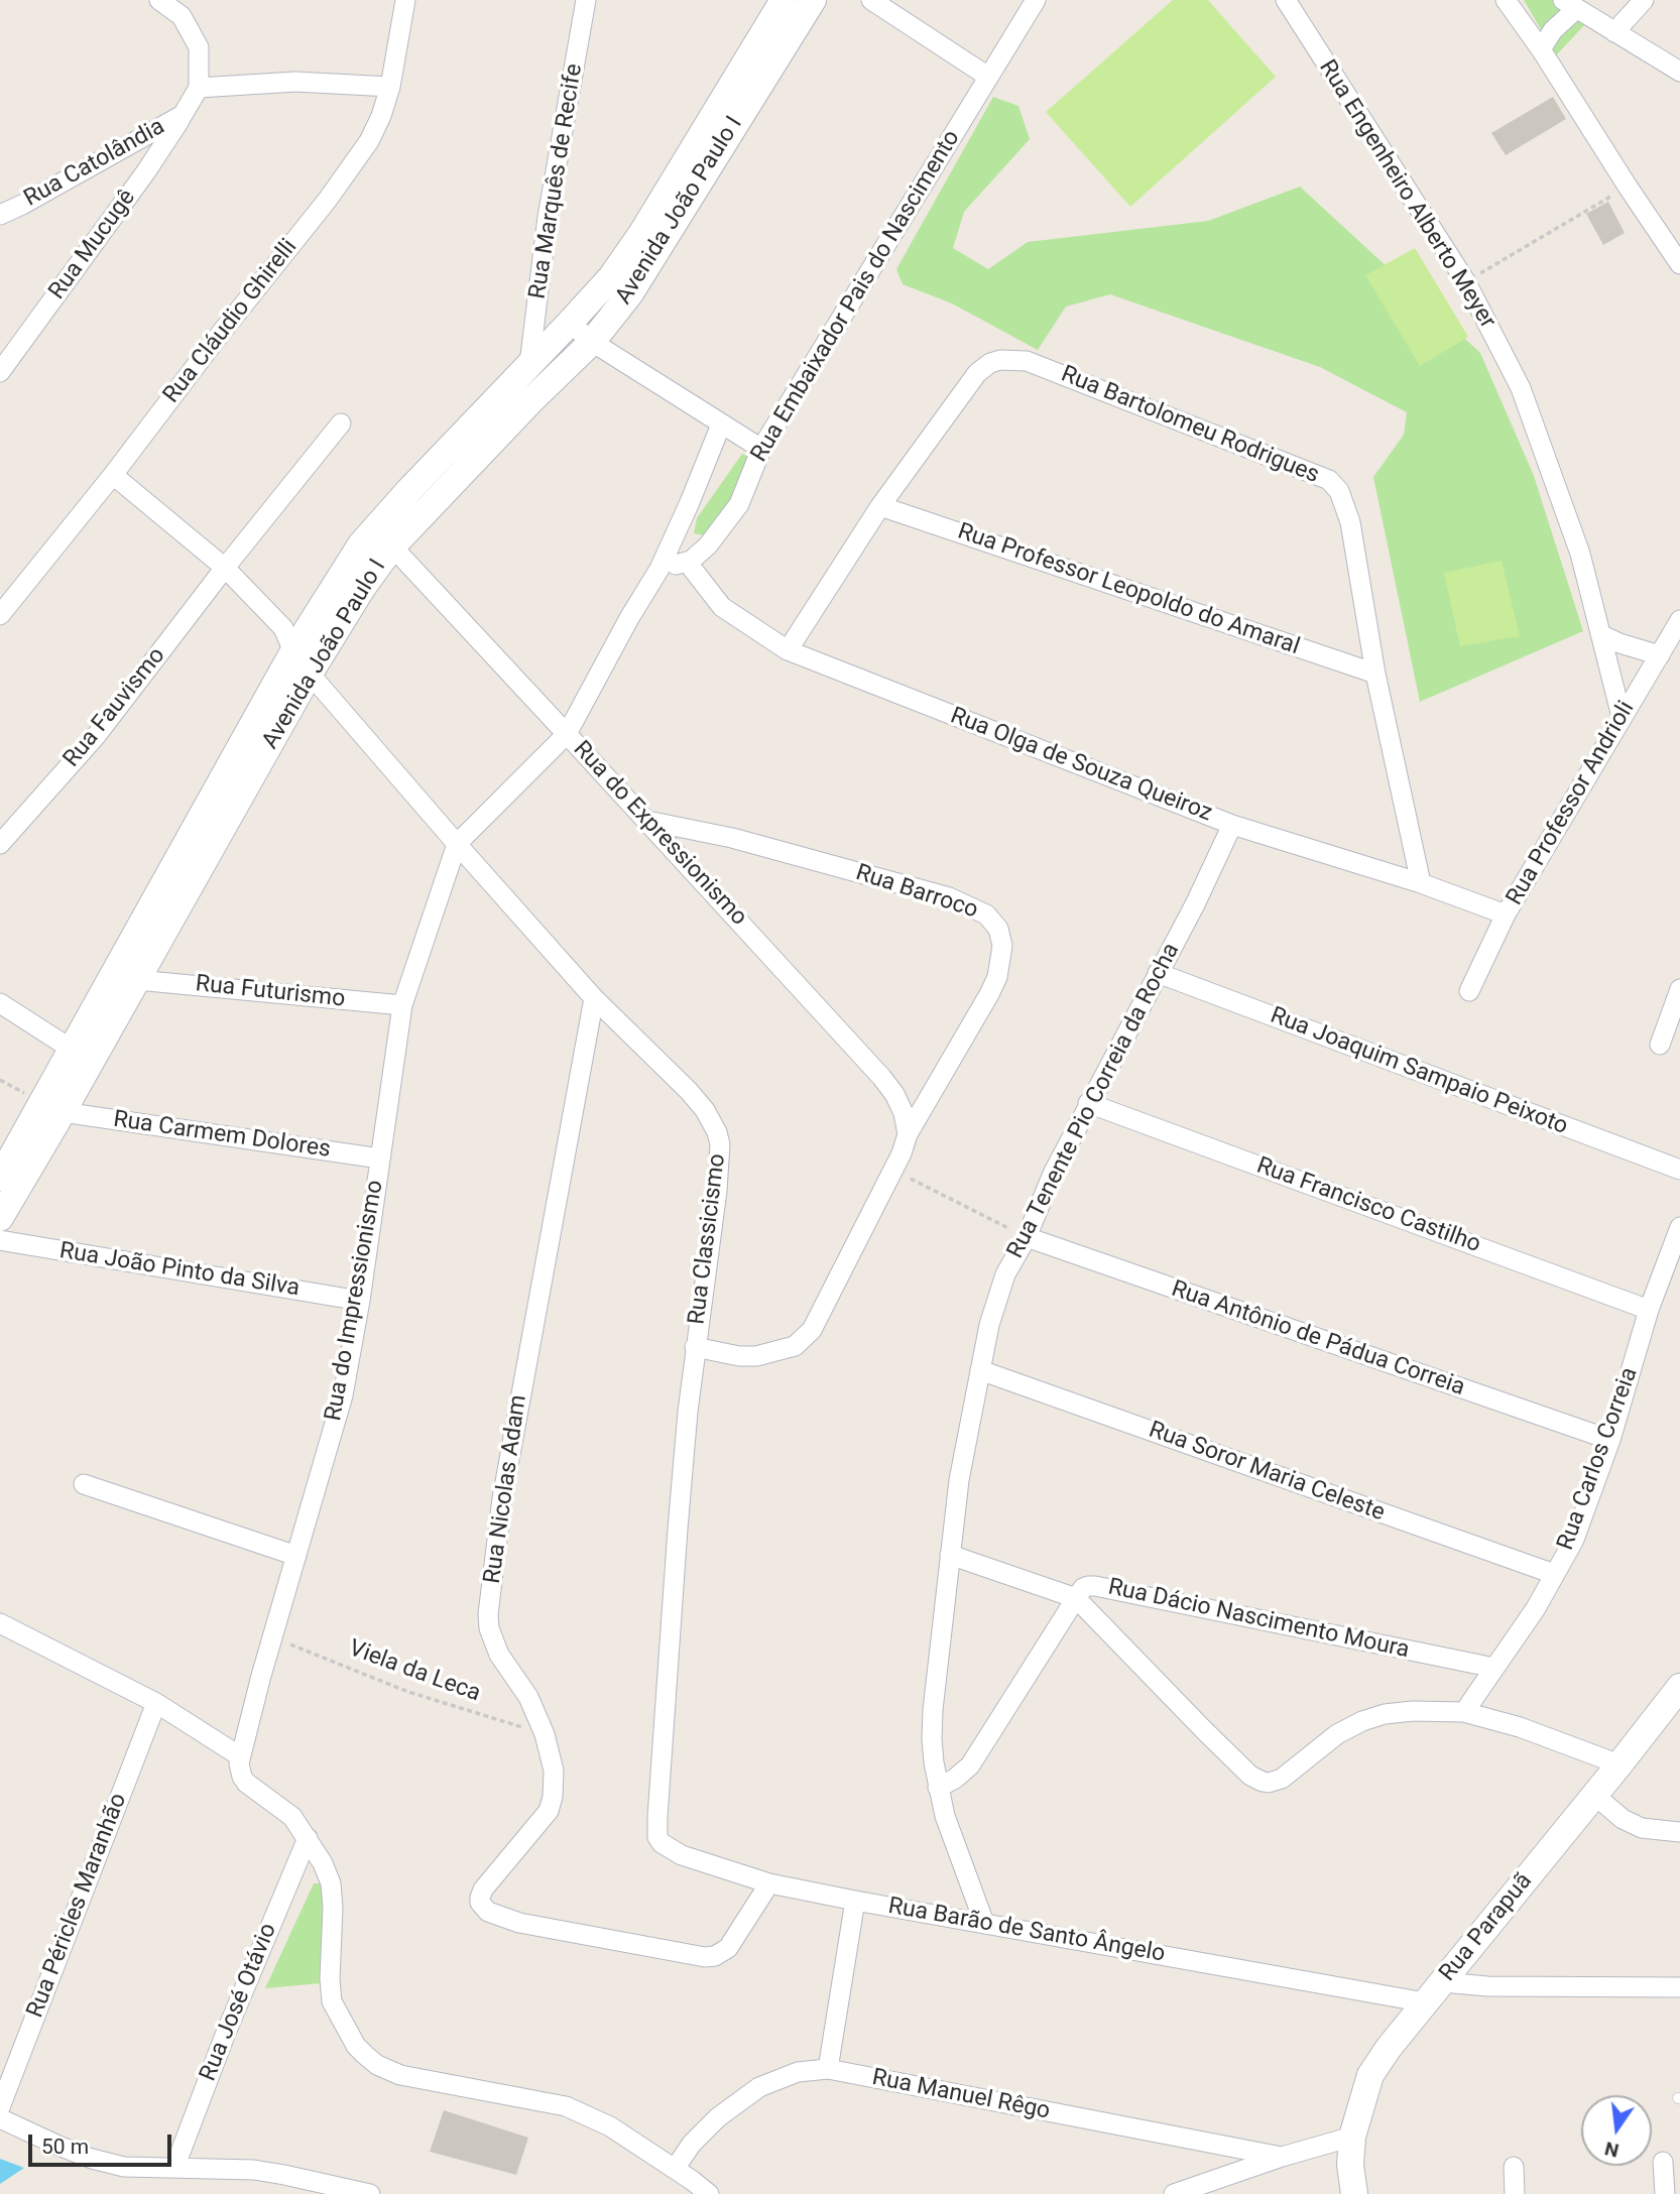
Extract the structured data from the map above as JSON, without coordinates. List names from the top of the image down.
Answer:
{
  "streets": {
    "main road": ["Avenida João Paulo I", "Rua Parapuã"],
    "street": [
      "Rua Catolândia",
      "Rua Marquês de Recife",
      "Rua Engenheiro Alberto Meyer",
      "Rua Mucugê",
      "Rua Embaixador Pais do Nascimento",
      "Rua Cláudio Ghirelli",
      "Rua Bartolomeu Rodrigues",
      "Rua Professor Leopoldo do Amaral",
      "Rua Fauvismo",
      "Rua Olga de Souza Queiroz",
      "Rua Professor Andrioli",
      "Rua do Expressionismo",
      "Rua Barroco",
      "Rua Futurismo",
      "Rua Joaquim Sampaio Peixoto",
      "Rua Tenente Pio Correia da Rocha",
      "Rua Carmem Dolores",
      "Rua Francisco Castilho",
      "Rua Classicismo",
      "Rua João Pinto da Silva",
      "Rua do Impressionismo",
      "Rua Antônio de Pádua Correia",
      "Rua Carlos Correia",
      "Rua Soror Maria Celeste",
      "Rua Nicolas Adam",
      "Rua Dácio Nascimento Moura",
      "Rua Péricles Maranhão",
      "Rua Barão de Santo Ângelo",
      "Rua José Otávio",
      "Rua Manuel Rêgo"
    ],
    "path": ["Viela da Leca"]
  },
  "crossings": [
    ["Rua Catolândia", "Rua Mucugê"],
    ["Rua Marquês de Recife", "Avenida João Paulo I"],
    ["Rua Engenheiro Alberto Meyer", "Rua Professor Andrioli"],
    ["Avenida João Paulo I", "Rua do Expressionismo"],
    ["Avenida João Paulo I", "Rua Futurismo"],
    ["Avenida João Paulo I", "Rua Carmem Dolores"],
    ["Avenida João Paulo I", "Rua Classicismo"],
    ["Rua Embaixador Pais do Nascimento", "Rua Olga de Souza Queiroz"],
    ["Rua Cláudio Ghirelli", "Rua Classicismo"],
    ["Rua Bartolomeu Rodrigues", "Rua Professor Leopoldo do Amaral"],
    ["Rua Bartolomeu Rodrigues", "Rua Olga de Souza Queiroz"],
    ["Rua Fauvismo", "Rua Classicismo"],
    ["Rua Olga de Souza Queiroz", "Rua Professor Andrioli"],
    ["Rua Olga de Souza Queiroz", "Rua Tenente Pio Correia da Rocha"],
    ["Rua do Expressionismo", "Rua Barroco"],
    ["Rua Barroco", "Rua Classicismo"],
    ["Rua Futurismo", "Rua do Impressionismo"],
    ["Rua Joaquim Sampaio Peixoto", "Rua Tenente Pio Correia da Rocha"],
    ["Rua Tenente Pio Correia da Rocha", "Rua Francisco Castilho"],
    ["Rua Tenente Pio Correia da Rocha", "Rua Antônio de Pádua Correia"],
    ["Rua Tenente Pio Correia da Rocha", "Rua Soror Maria Celeste"],
    ["Rua Tenente Pio Correia da Rocha", "Rua Dácio Nascimento Moura"],
    ["Rua Tenente Pio Correia da Rocha", "Rua Barão de Santo Ângelo"],
    ["Rua Carmem Dolores", "Rua do Impressionismo"],
    ["Rua Francisco Castilho", "Rua Carlos Correia"],
    ["Rua Classicismo", "Rua do Impressionismo"],
    ["Rua Classicismo", "Rua Nicolas Adam"],
    ["Rua Classicismo", "Rua Barão de Santo Ângelo"],
    ["Rua João Pinto da Silva", "Rua do Impressionismo"],
    ["Rua do Impressionismo", "Viela da Leca"],
    ["Rua Antônio de Pádua Correia", "Rua Carlos Correia"],
    ["Rua Carlos Correia", "Rua Soror Maria Celeste"],
    ["Rua Carlos Correia", "Rua Dácio Nascimento Moura"],
    ["Rua Nicolas Adam", "Viela da Leca"],
    ["Rua Nicolas Adam", "Rua Barão de Santo Ângelo"],
    ["Rua Parapuã", "Rua Barão de Santo Ângelo"]
  ],
  "scale_bar": "50 m",
  "north": "bottom"
}
